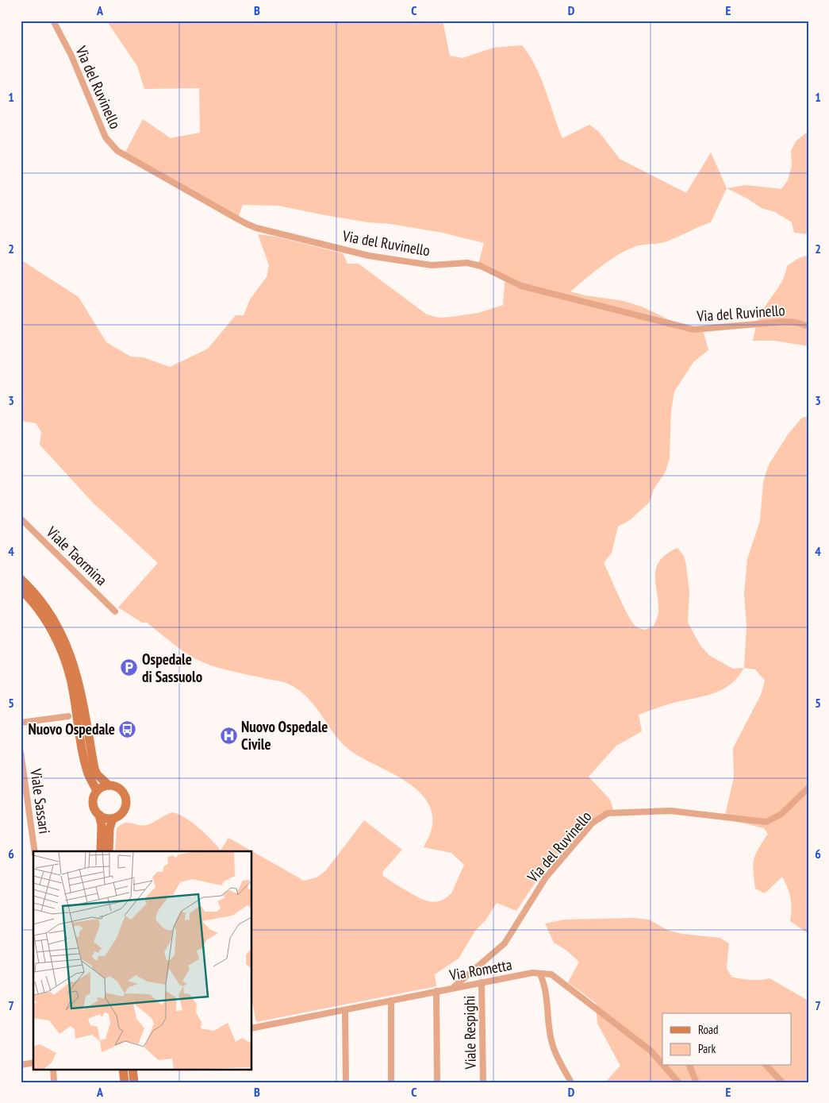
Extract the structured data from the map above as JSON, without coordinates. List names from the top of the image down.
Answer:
{
  "streets": {
    "street": [
      "Via del Ruvinello",
      "Viale Taormina",
      "Viale Sassari",
      "Via Rometta",
      "Viale Respighi"
    ]
  },
  "crossings": [
    ["Via del Ruvinello", "Via Rometta"],
    ["Via Rometta", "Viale Respighi"]
  ],
  "places": {
    "parking": ["Ospedale di Sassuolo"],
    "bus stop": ["Nuovo Ospedale"],
    "hospital": ["Nuovo Ospedale Civile"]
  },
  "legend": ["Road", "Park"],
  "grid": {
    "columns": [
      "A",
      "B",
      "C",
      "D",
      "E"
    ],
    "rows": [
      "1",
      "2",
      "3",
      "4",
      "5",
      "6",
      "7"
    ]
  }
}
